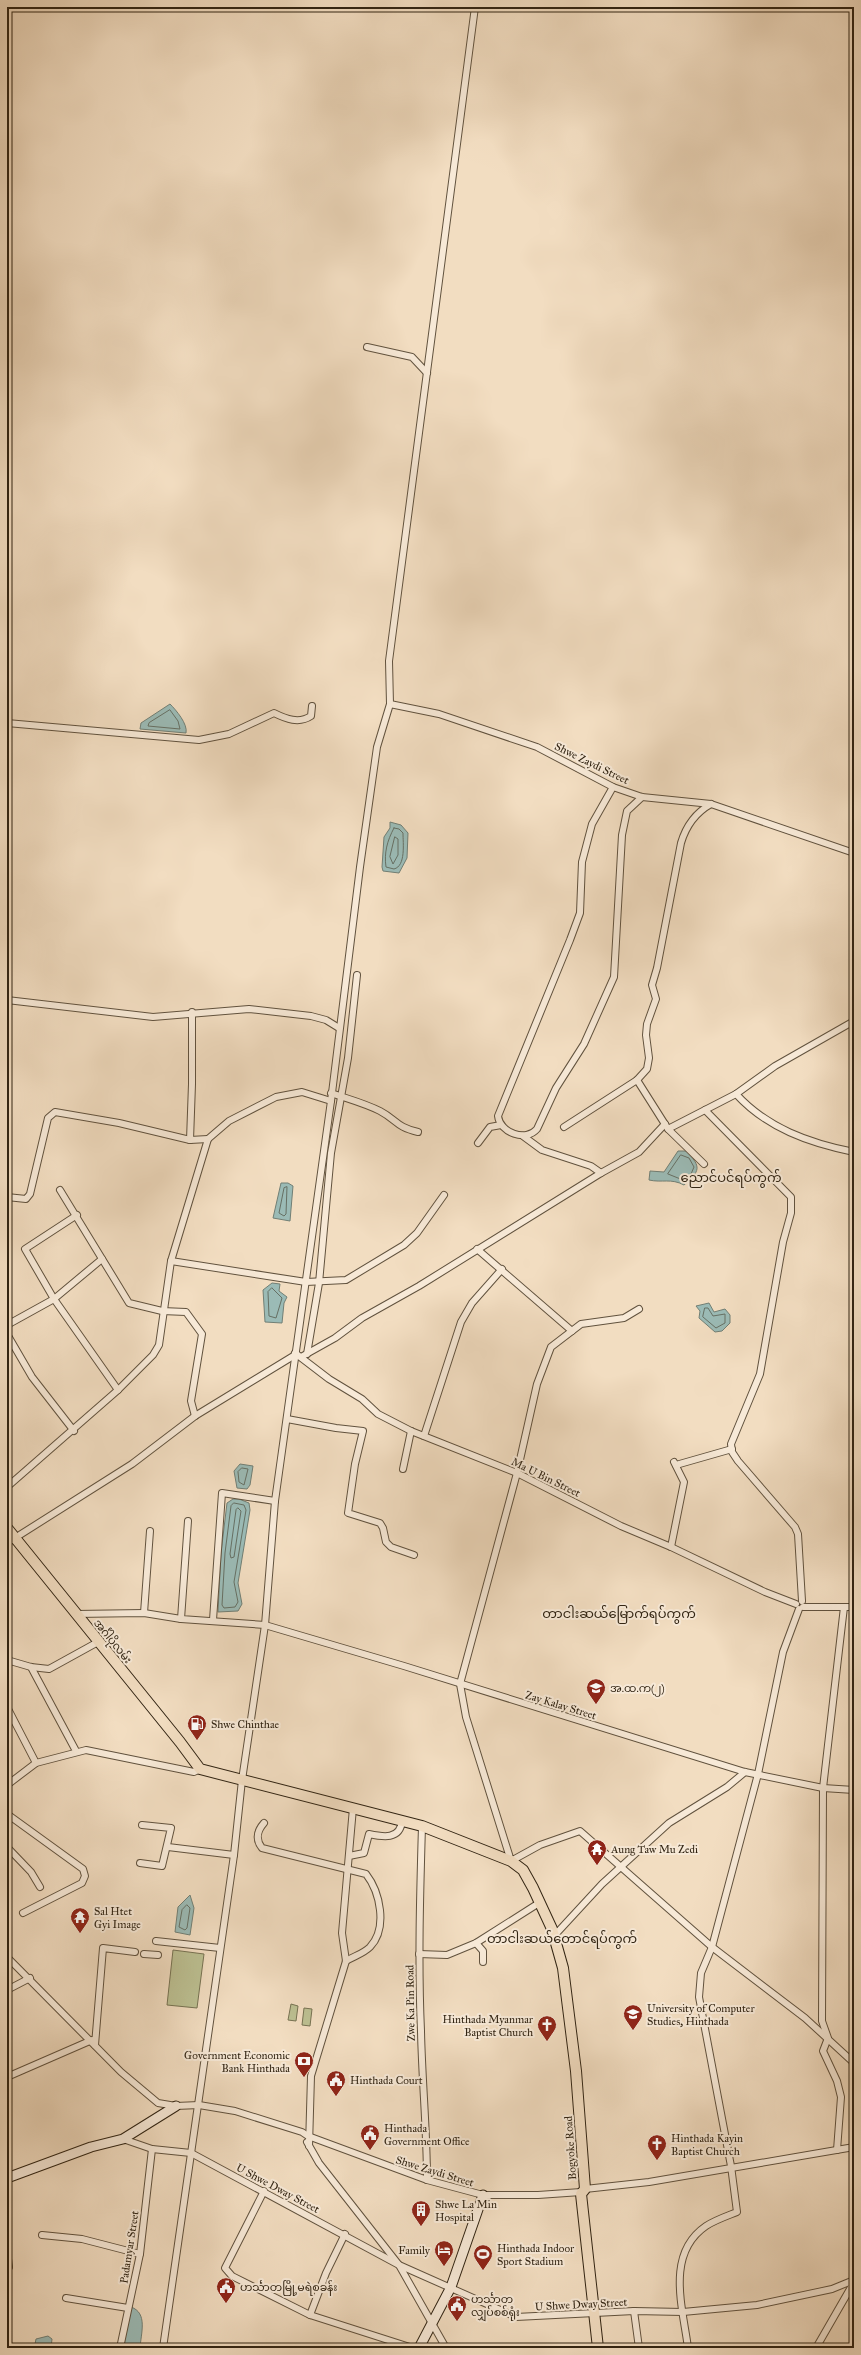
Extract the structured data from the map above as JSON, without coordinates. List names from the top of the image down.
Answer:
{
  "streets": {
    "main road": ["အင်္ဂါပိုလမ်း", "Bogyoke Road"],
    "street": [
      "Shwe Zaydi Street",
      "Ma U Bin Street",
      "Zay Kalay Street",
      "Zwe Ka Pin Road",
      "U Shwe Dway Street",
      "Padamyar Street"
    ]
  },
  "crossings": [
    ["Shwe Zaydi Street", "Zwe Ka Pin Road"],
    ["Shwe Zaydi Street", "Bogyoke Road"],
    ["အင်္ဂါပိုလမ်း", "Zay Kalay Street"],
    ["Bogyoke Road", "U Shwe Dway Street"],
    ["U Shwe Dway Street", "Padamyar Street"]
  ],
  "districts": ["ညောင်ပင်ရပ်ကွက်", "တာငါးဆယ်မြောက်ရပ်ကွက်", "တာငါးဆယ်တောင်ရပ်ကွက်"],
  "places": {
    "school or university": ["အ.ထ.က(၂)", "University of Computer Studies, Hinthada"],
    "fuel station": ["Shwe Chinthae"],
    "temple": ["Aung Taw Mu Zedi", "Sal Htet Gyi Image"],
    "church": ["Hinthada Myanmar Baptist Church", "Hinthada Kayin Baptist Church"],
    "bank": ["Government Economic Bank Hinthada"],
    "public building": [
      "Hinthada Court",
      "Hinthada Government Office",
      "ဟင်္သာတမြို့မရဲစခန်း",
      "ဟင်္သာတ လျှပ်စစ်ရုံး"
    ],
    "building": ["Shwe La Min Hospital"],
    "hotel": ["Family"],
    "sports": ["Hinthada Indoor Sport Stadium"]
  }
}
